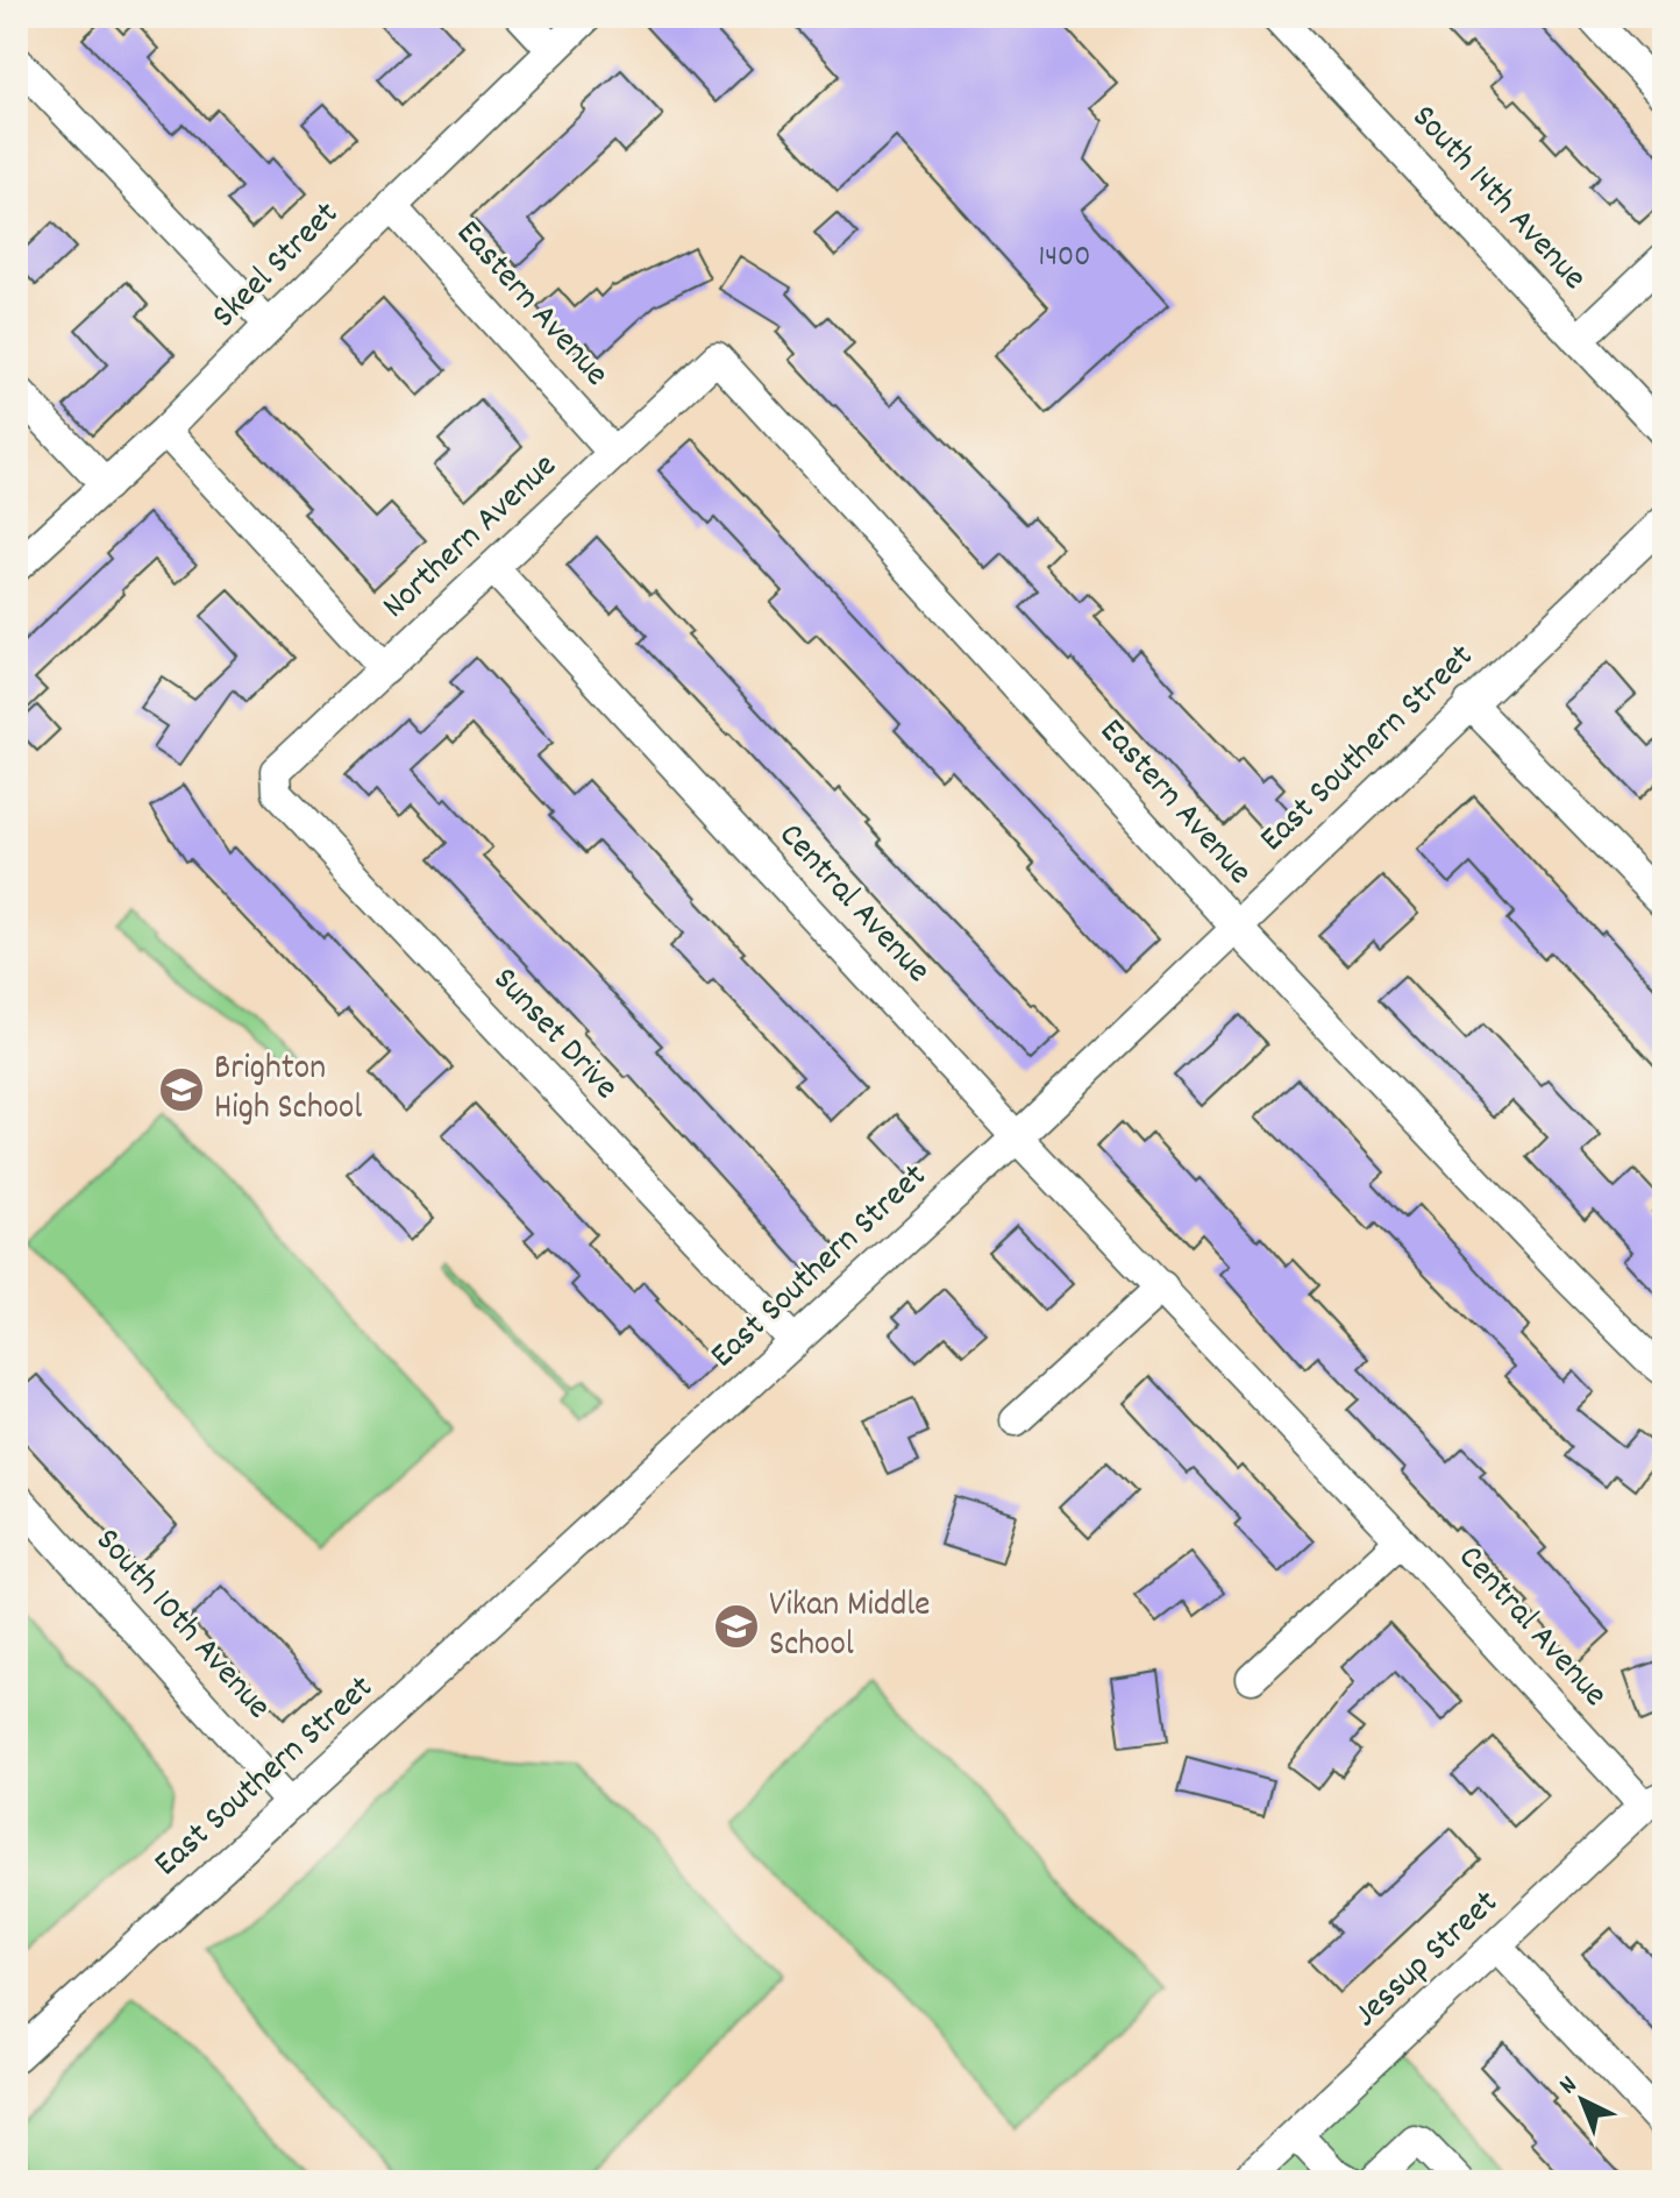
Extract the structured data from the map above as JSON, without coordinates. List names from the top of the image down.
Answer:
{
  "streets": {
    "street": [
      "South 14th Avenue",
      "Skeel Street",
      "Eastern Avenue",
      "Northern Avenue",
      "East Southern Street",
      "Central Avenue",
      "Sunset Drive",
      "South 10th Avenue",
      "Jessup Street"
    ]
  },
  "crossings": [
    ["Skeel Street", "Eastern Avenue"],
    ["Eastern Avenue", "Northern Avenue"],
    ["Eastern Avenue", "East Southern Street"],
    ["Northern Avenue", "Central Avenue"],
    ["Northern Avenue", "Sunset Drive"],
    ["East Southern Street", "Central Avenue"],
    ["East Southern Street", "Sunset Drive"],
    ["East Southern Street", "South 10th Avenue"],
    ["Central Avenue", "Jessup Street"]
  ],
  "places": {
    "school or university": ["Brighton High School", "Vikan Middle School"]
  },
  "house_numbers": ["1400"],
  "north": "top left"
}
